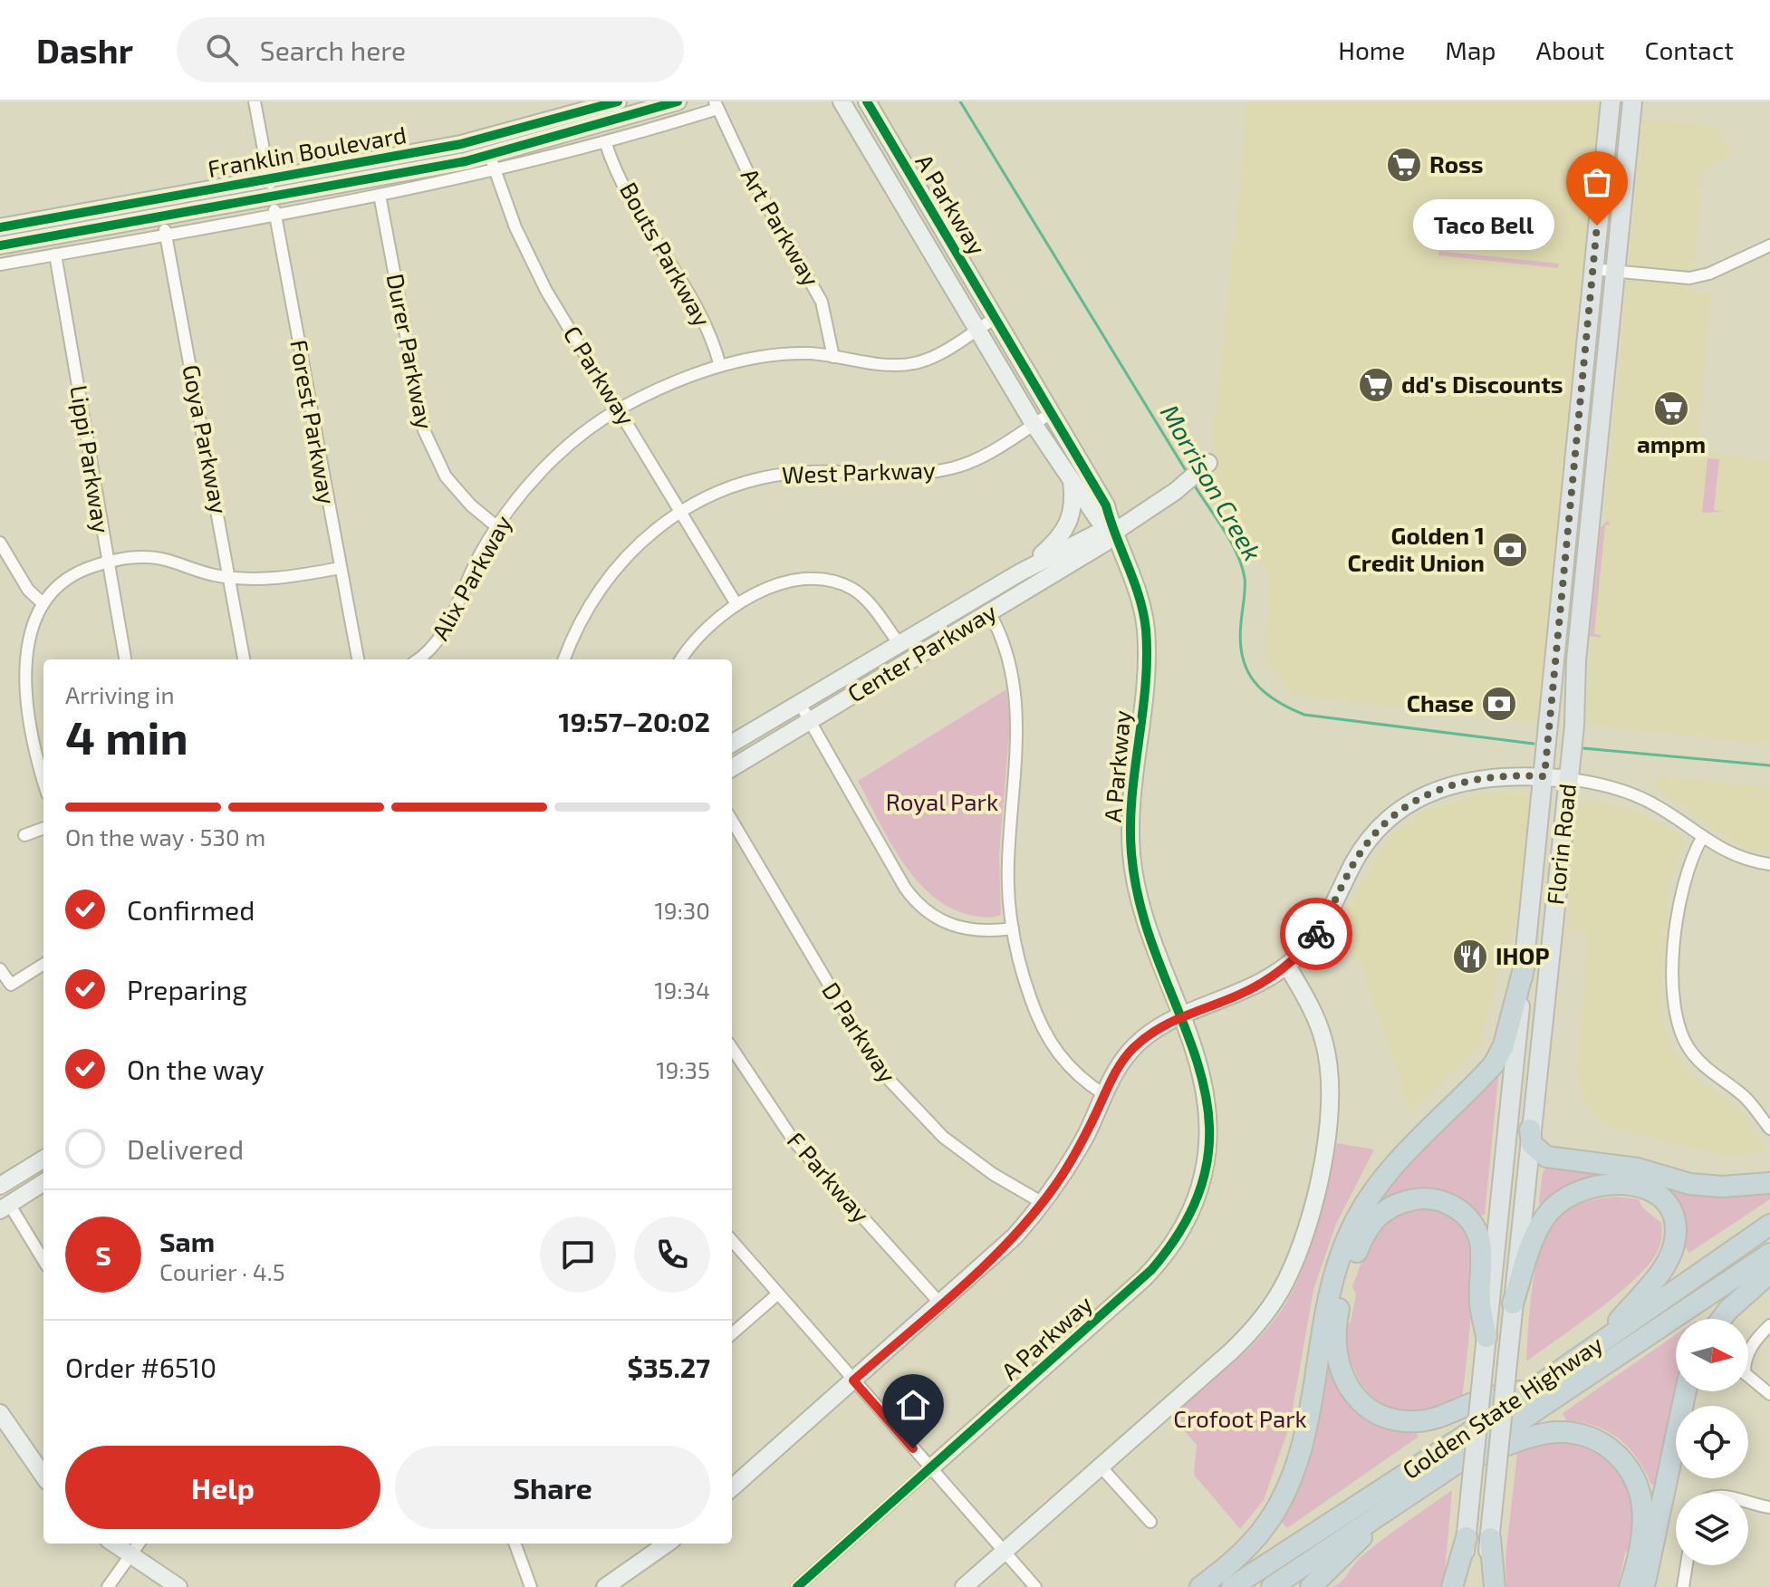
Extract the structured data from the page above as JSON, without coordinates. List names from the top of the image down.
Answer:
{
  "streets": {
    "highway": ["Golden State Highway"],
    "main road": ["Florin Road"],
    "street": [
      "Franklin Boulevard",
      "A Parkway",
      "Art Parkway",
      "Bouts Parkway",
      "Durer Parkway",
      "C Parkway",
      "Forest Parkway",
      "Goya Parkway",
      "Lippi Parkway",
      "West Parkway",
      "Alix Parkway",
      "Center Parkway",
      "D Parkway",
      "F Parkway"
    ]
  },
  "crossings": [
    ["Franklin Boulevard", "C Parkway"],
    ["Franklin Boulevard", "Forest Parkway"],
    ["Franklin Boulevard", "Goya Parkway"],
    ["A Parkway", "West Parkway"],
    ["A Parkway", "Alix Parkway"],
    ["A Parkway", "Center Parkway"],
    ["Art Parkway", "Alix Parkway"],
    ["Bouts Parkway", "Alix Parkway"],
    ["Durer Parkway", "Alix Parkway"],
    ["C Parkway", "West Parkway"],
    ["C Parkway", "Alix Parkway"]
  ],
  "water": ["Morrison Creek"],
  "parks": ["Royal Park", "Crofoot Park"],
  "places": {
    "supermarket": ["Ross", "dd's Discounts", "ampm"],
    "other": ["Taco Bell"],
    "bank": ["Golden 1 Credit Union", "Chase"],
    "restaurant": ["IHOP"]
  },
  "north": "right",
  "page": {
    "header": "Dashr",
    "search": "Search here",
    "nav": [
      "Home",
      "Map",
      "About",
      "Contact"
    ],
    "bubble": "Taco Bell",
    "heading": ["4 min", "Arriving in", "19:57–20:02"],
    "panel": [
      "Sam",
      "Courier · 4.5",
      "Order #6510",
      "$35.27"
    ],
    "bar": "On the way · 530 m",
    "list": [
      ["Confirmed", "19:30"],
      ["Preparing", "19:34"],
      ["On the way", "19:35"],
      "Delivered"
    ],
    "round": "S",
    "buttons": ["Help", "Share"]
  }
}
